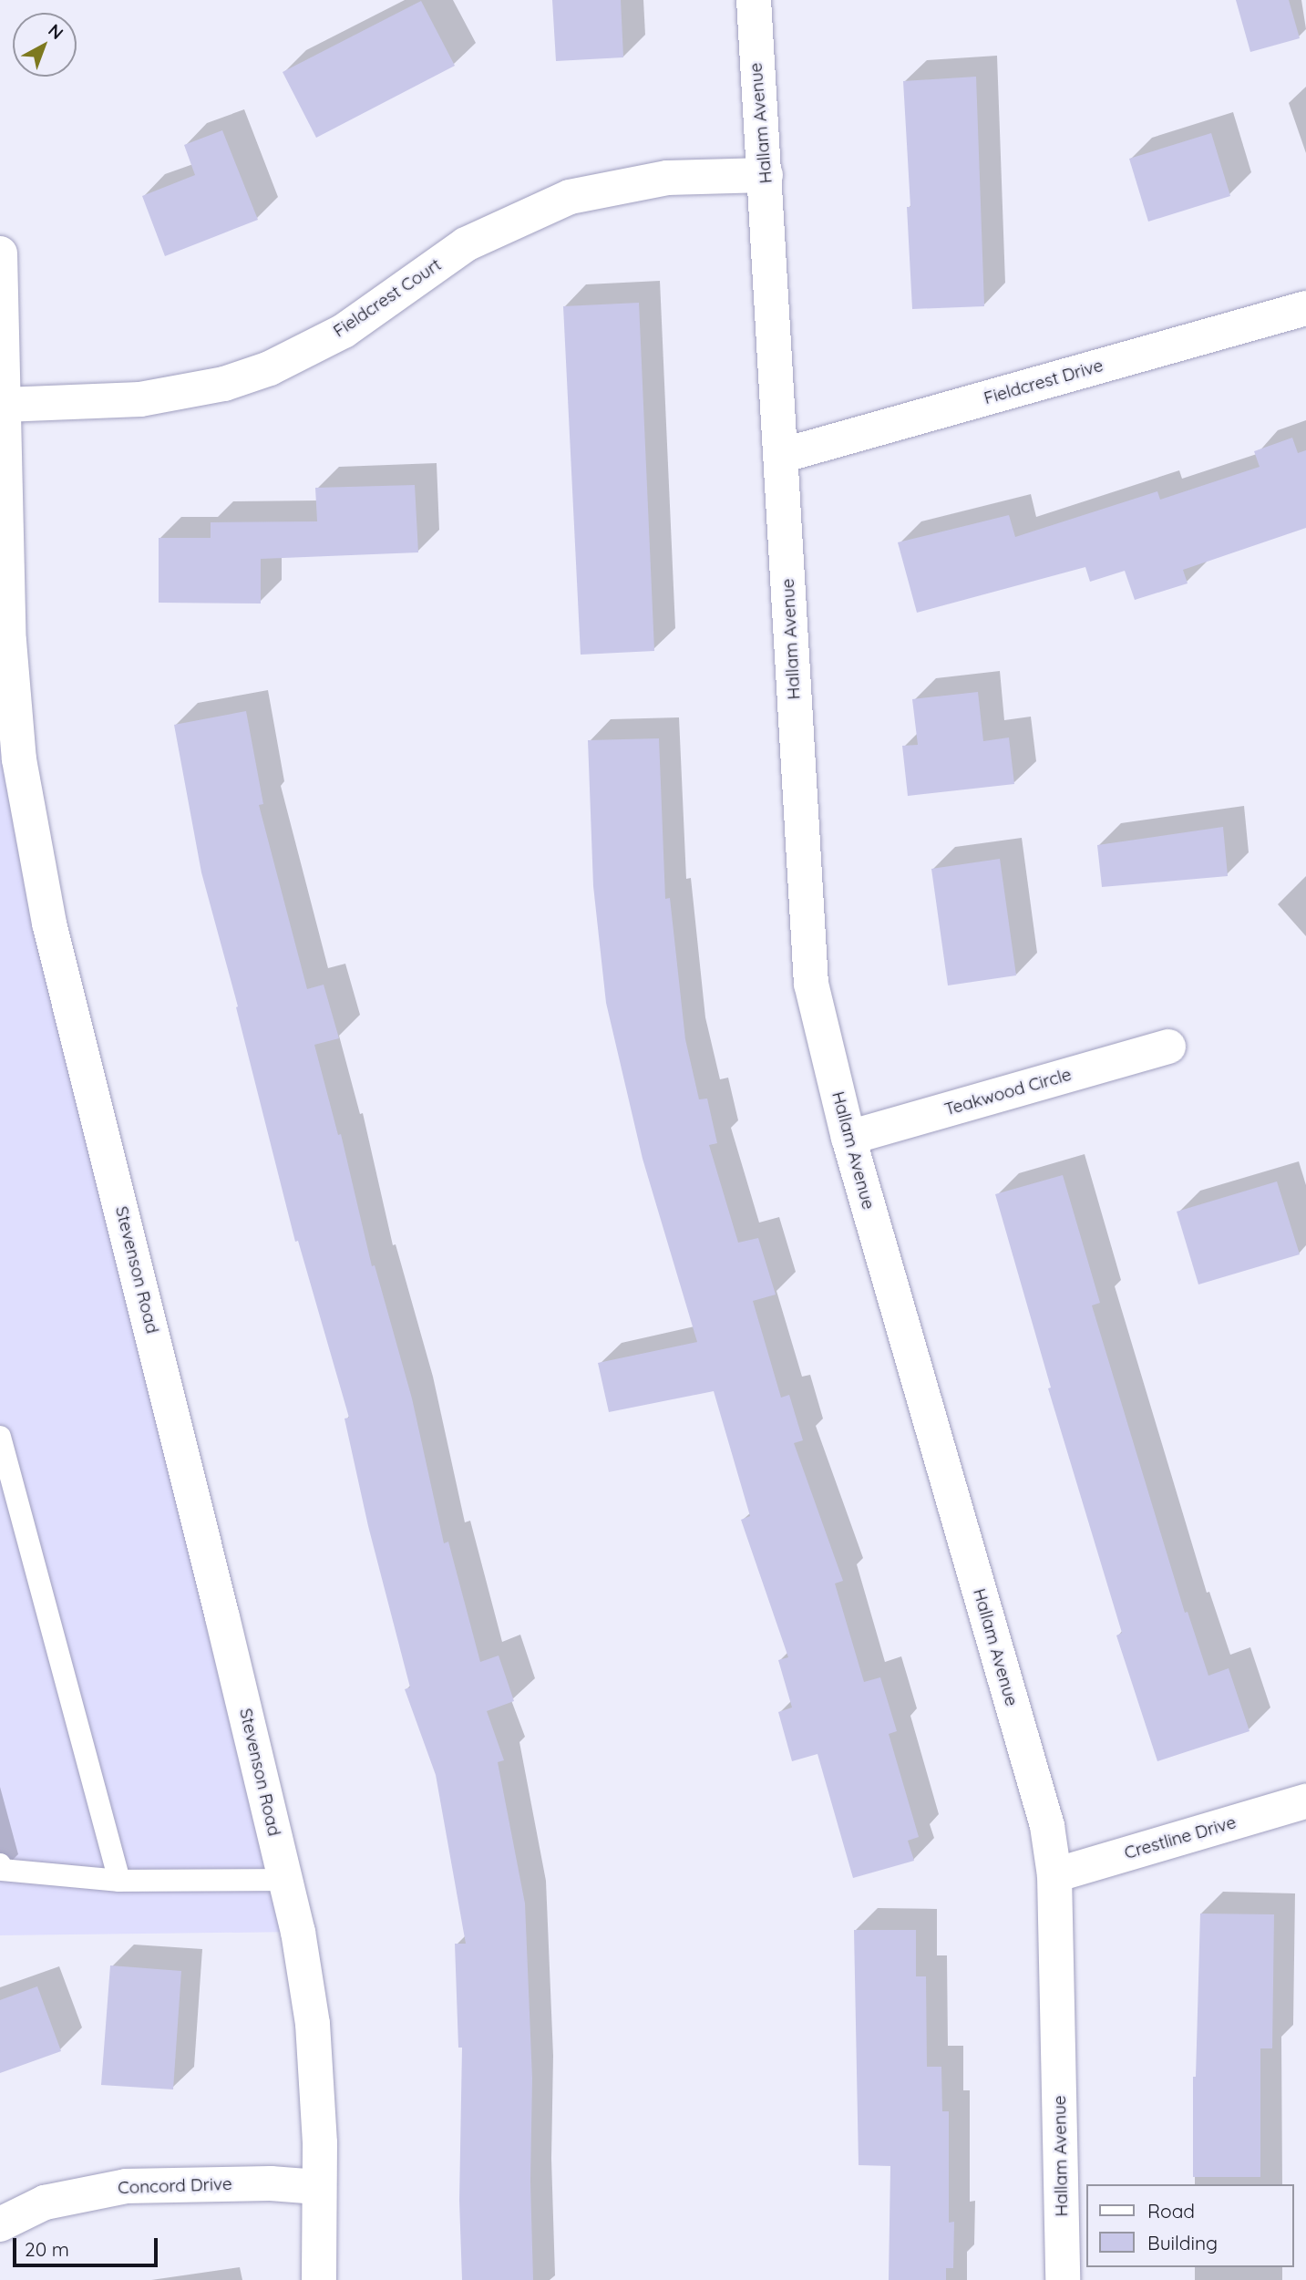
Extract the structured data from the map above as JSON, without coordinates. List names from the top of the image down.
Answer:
{
  "streets": {
    "street": [
      "Hallam Avenue",
      "Fieldcrest Court",
      "Fieldcrest Drive",
      "Teakwood Circle",
      "Stevenson Road",
      "Crestline Drive",
      "Concord Drive"
    ]
  },
  "crossings": [
    ["Hallam Avenue", "Fieldcrest Court"],
    ["Hallam Avenue", "Fieldcrest Drive"],
    ["Hallam Avenue", "Teakwood Circle"],
    ["Hallam Avenue", "Crestline Drive"],
    ["Fieldcrest Court", "Stevenson Road"],
    ["Stevenson Road", "Concord Drive"]
  ],
  "legend": ["Road", "Building"],
  "scale_bar": "20 m",
  "north": "top right"
}
